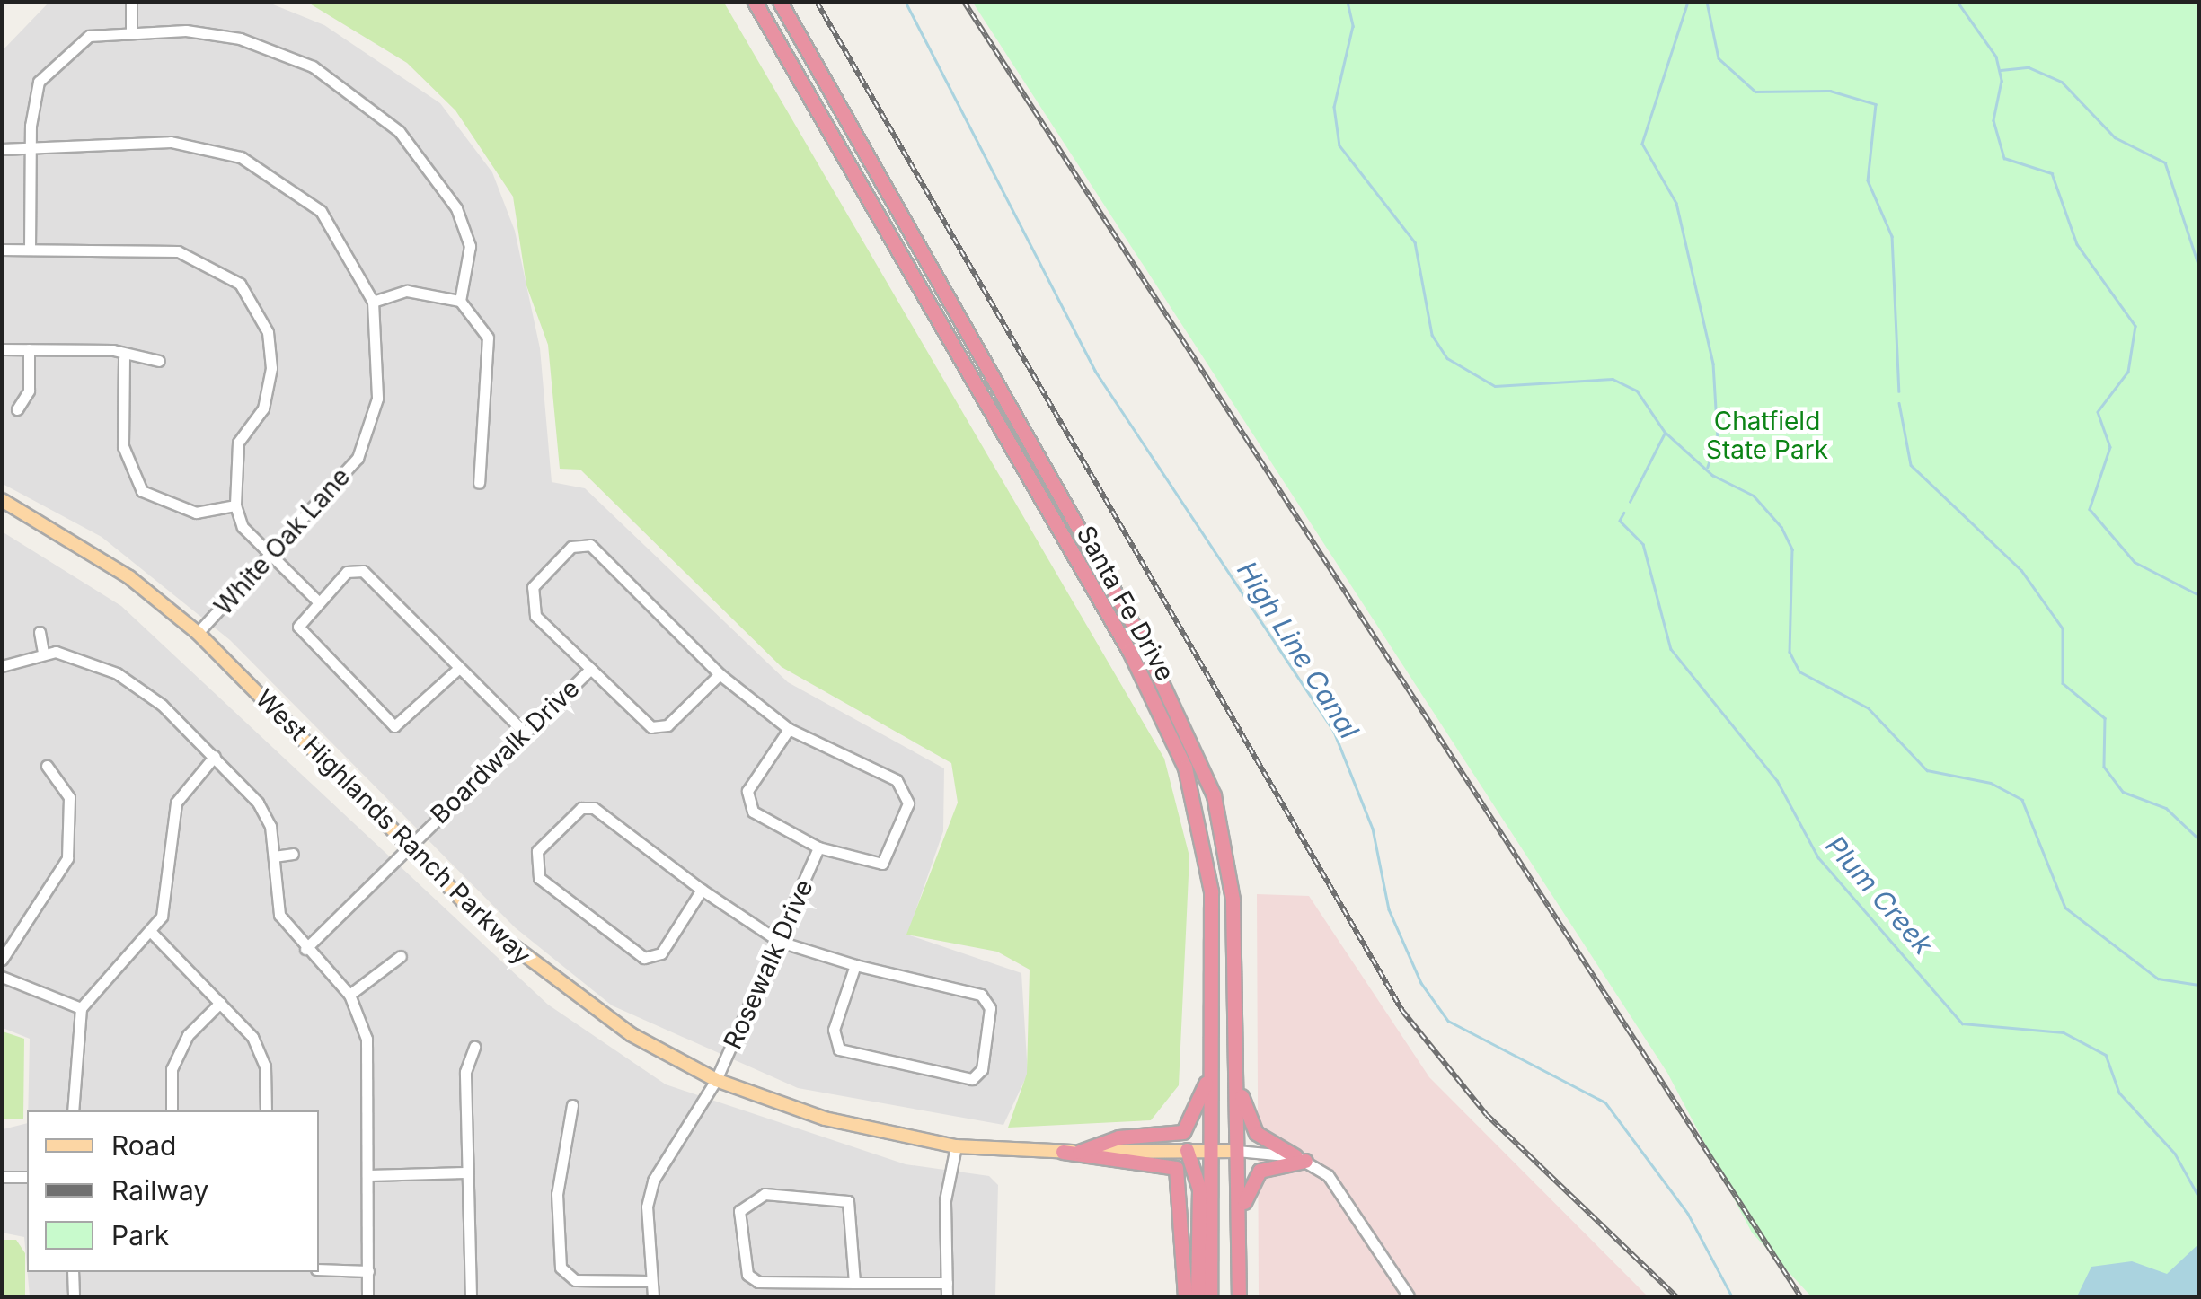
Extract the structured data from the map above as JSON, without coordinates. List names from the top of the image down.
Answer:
{
  "streets": {
    "highway": ["Santa Fe Drive"],
    "main road": ["West Highlands Ranch Parkway"],
    "street": ["White Oak Lane", "Boardwalk Drive", "Rosewalk Drive"]
  },
  "crossings": [
    ["White Oak Lane", "West Highlands Ranch Parkway"],
    ["Santa Fe Drive", "West Highlands Ranch Parkway"],
    ["Boardwalk Drive", "West Highlands Ranch Parkway"],
    ["West Highlands Ranch Parkway", "Rosewalk Drive"]
  ],
  "water": ["High Line Canal", "Plum Creek"],
  "parks": ["Chatfield State Park"],
  "legend": ["Road", "Railway", "Park"]
}
